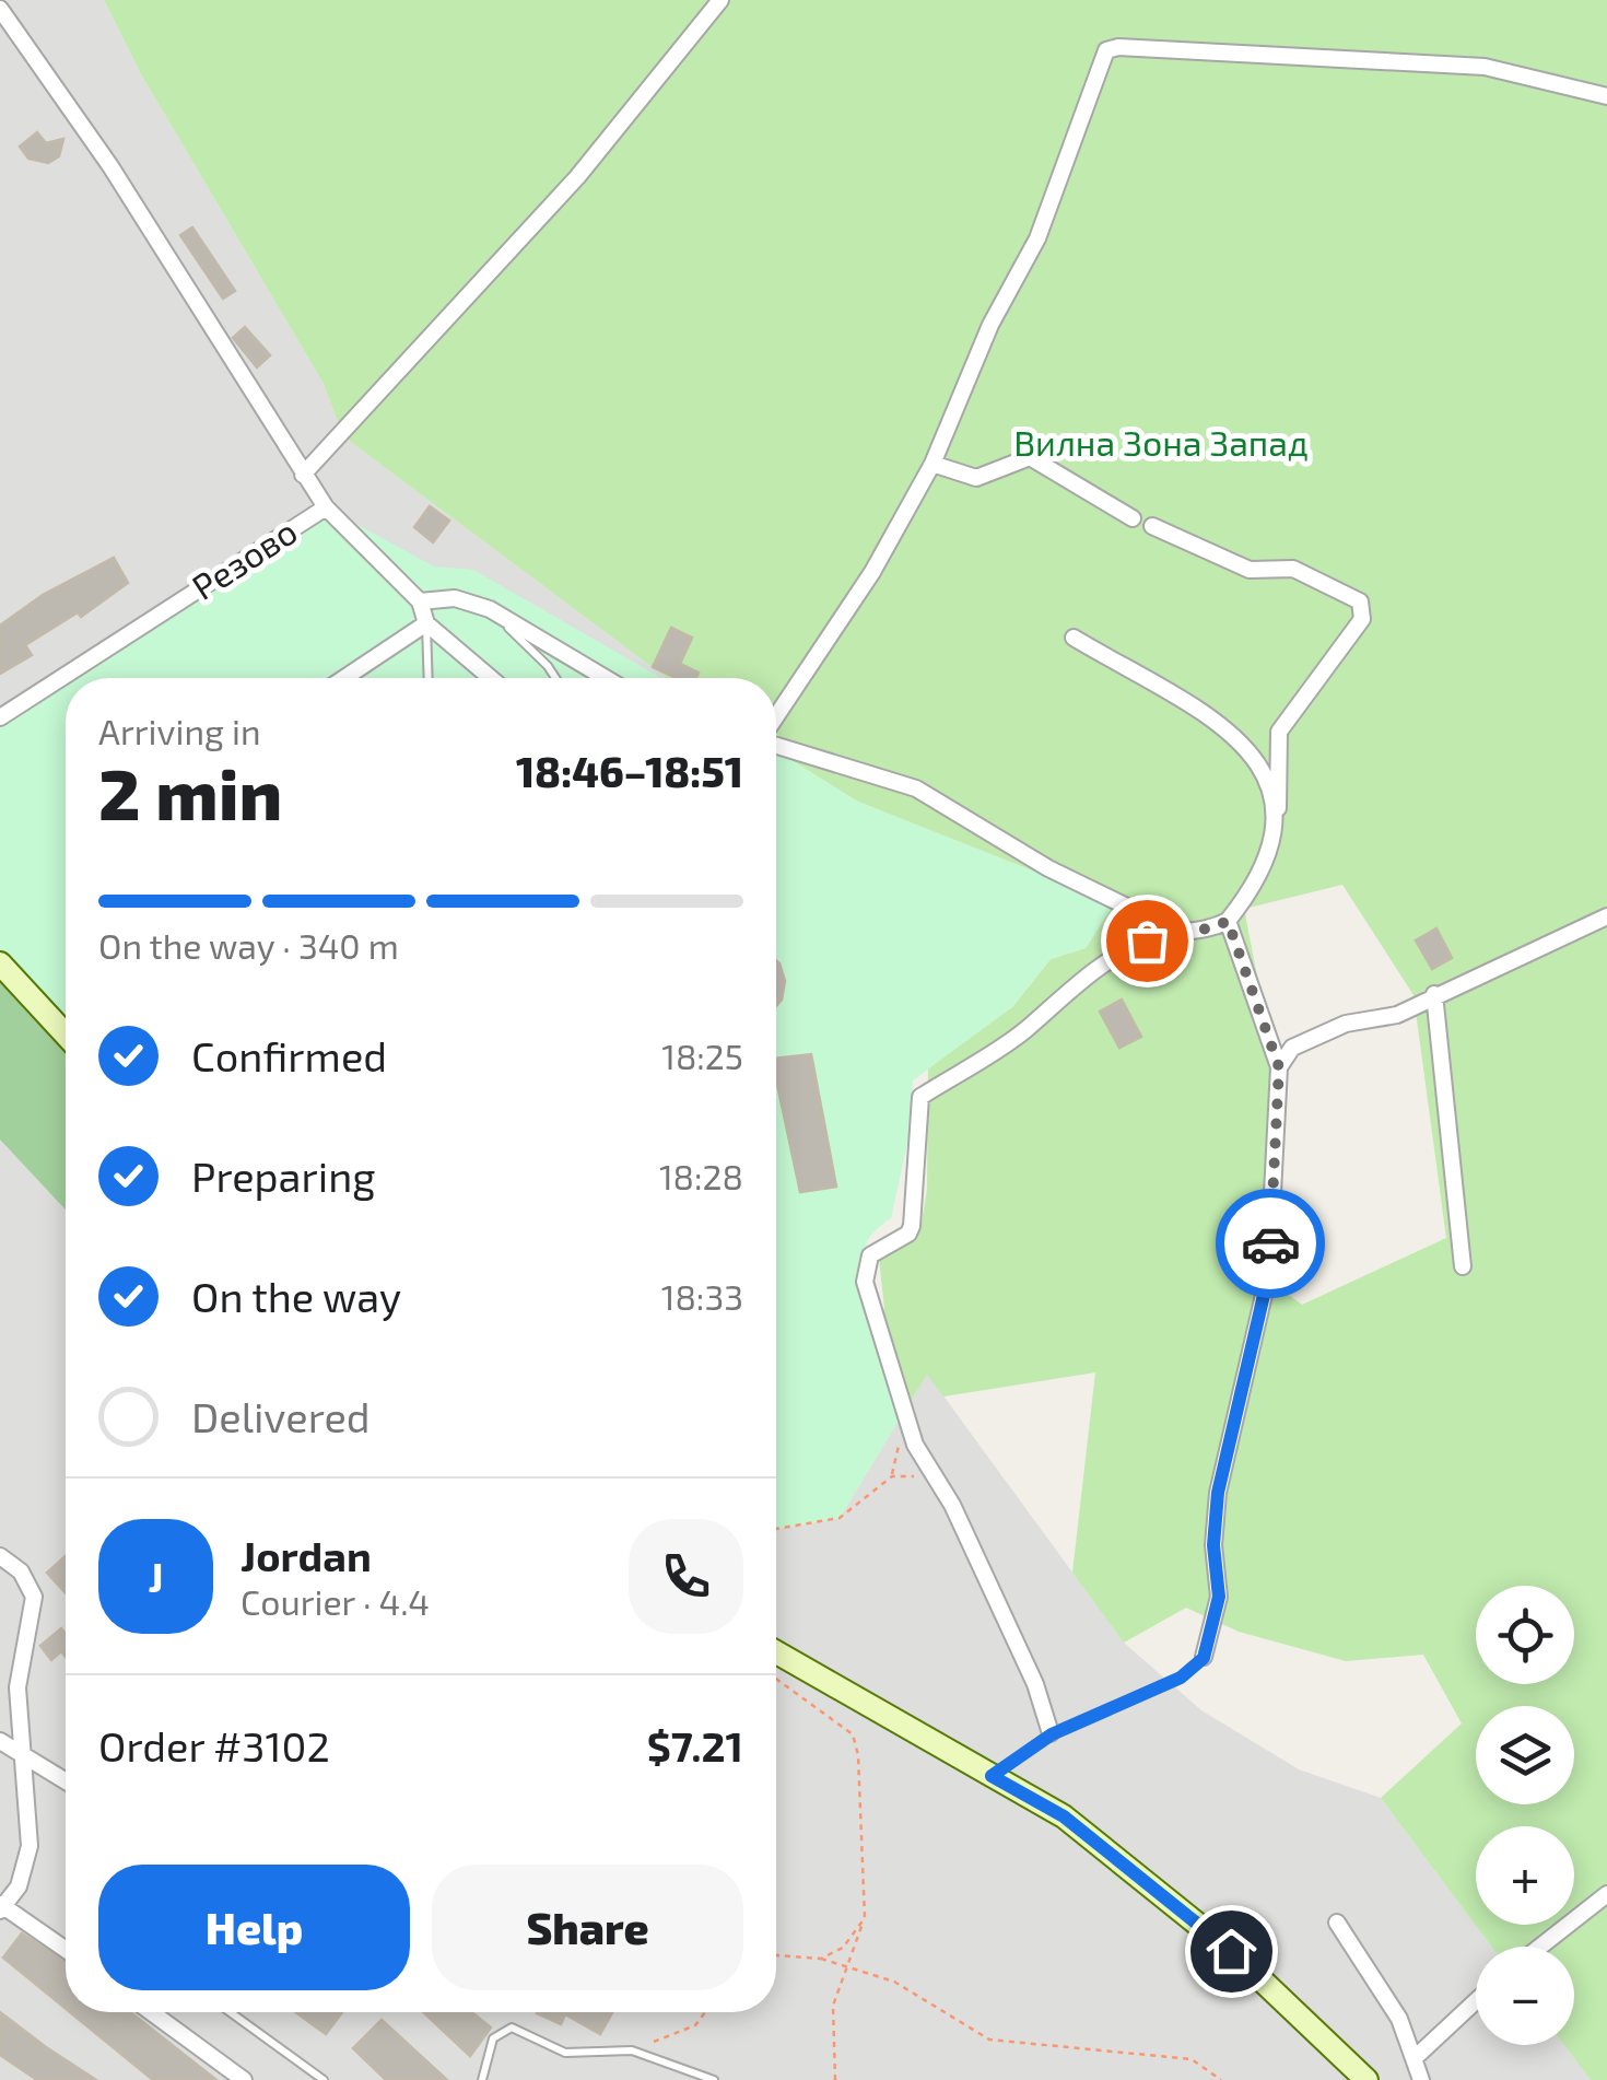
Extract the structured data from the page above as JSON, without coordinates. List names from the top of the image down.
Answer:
{
  "streets": {
    "street": ["Резово"]
  },
  "parks": ["Вилна Зона Запад"],
  "page": {
    "heading": ["2 min", "Arriving in", "18:46–18:51"],
    "panel": [
      "Jordan",
      "Courier · 4.4",
      "Order #3102",
      "$7.21"
    ],
    "bar": "On the way · 340 m",
    "list": [
      ["Confirmed", "18:25"],
      ["Preparing", "18:28"],
      ["On the way", "18:33"],
      "Delivered"
    ],
    "round": "J",
    "map_buttons": ["+", "−"],
    "buttons": ["Help", "Share"]
  }
}
